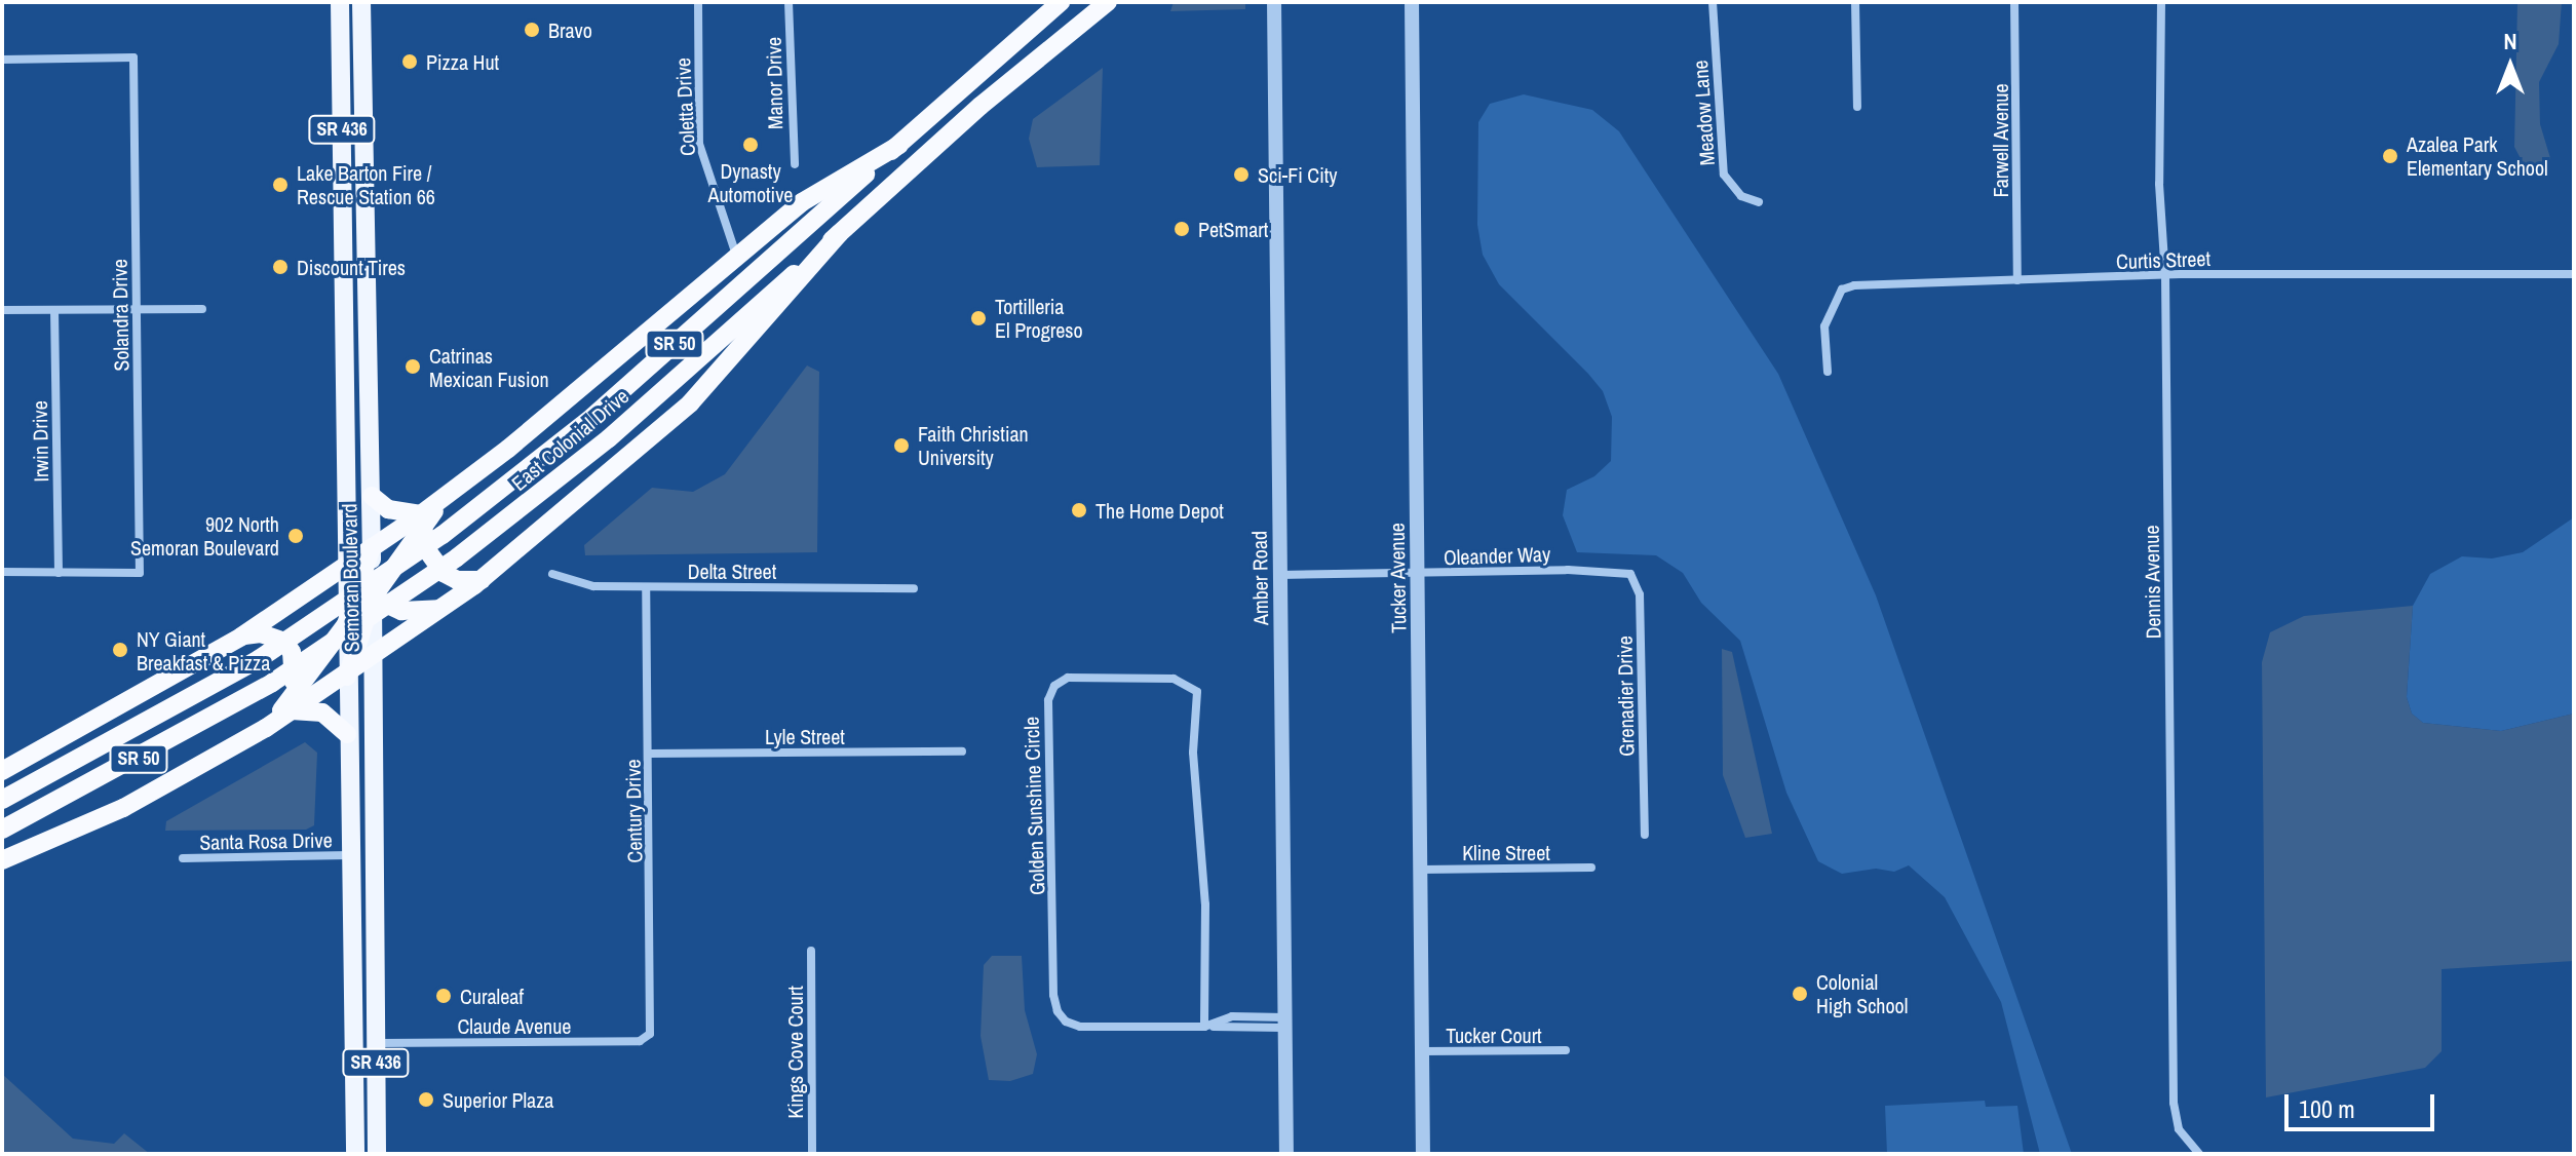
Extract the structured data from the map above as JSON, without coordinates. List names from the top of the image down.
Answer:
{
  "streets": {
    "highway": ["SR 50", "East Colonial Drive"],
    "main road": ["SR 436", "Semoran Boulevard"],
    "street": [
      "Manor Drive",
      "Coletta Drive",
      "Meadow Lane",
      "Farwell Avenue",
      "Curtis Street",
      "Solandra Drive",
      "Irwin Drive",
      "Oleander Way",
      "Delta Street",
      "Amber Road",
      "Tucker Avenue",
      "Dennis Avenue",
      "Grenadier Drive",
      "Lyle Street",
      "Golden Sunshine Circle",
      "Century Drive",
      "Santa Rosa Drive",
      "Kline Street",
      "Claude Avenue",
      "Tucker Court",
      "Kings Cove Court"
    ]
  },
  "crossings": [
    ["Farwell Avenue", "Curtis Street"],
    ["Curtis Street", "Dennis Avenue"],
    ["Solandra Drive", "Irwin Drive"],
    ["Oleander Way", "Amber Road"],
    ["Oleander Way", "Tucker Avenue"],
    ["Oleander Way", "Grenadier Drive"],
    ["Delta Street", "Century Drive"],
    ["Semoran Boulevard", "Santa Rosa Drive"],
    ["Semoran Boulevard", "Claude Avenue"],
    ["Amber Road", "Golden Sunshine Circle"],
    ["Tucker Avenue", "Kline Street"],
    ["Tucker Avenue", "Tucker Court"],
    ["Lyle Street", "Century Drive"],
    ["Century Drive", "Claude Avenue"]
  ],
  "places": [
    "Bravo",
    "Pizza Hut",
    "Dynasty Automotive",
    "Azalea Park Elementary School",
    "Sci-Fi City",
    "Lake Barton Fire / Rescue Station 66",
    "PetSmart",
    "Discount Tires",
    "Tortilleria El Progreso",
    "Catrinas Mexican Fusion",
    "Faith Christian University",
    "The Home Depot",
    "902 North Semoran Boulevard",
    "NY Giant Breakfast & Pizza",
    "Colonial High School",
    "Curaleaf",
    "Superior Plaza"
  ],
  "scale_bar": "100 m",
  "north": "top"
}
